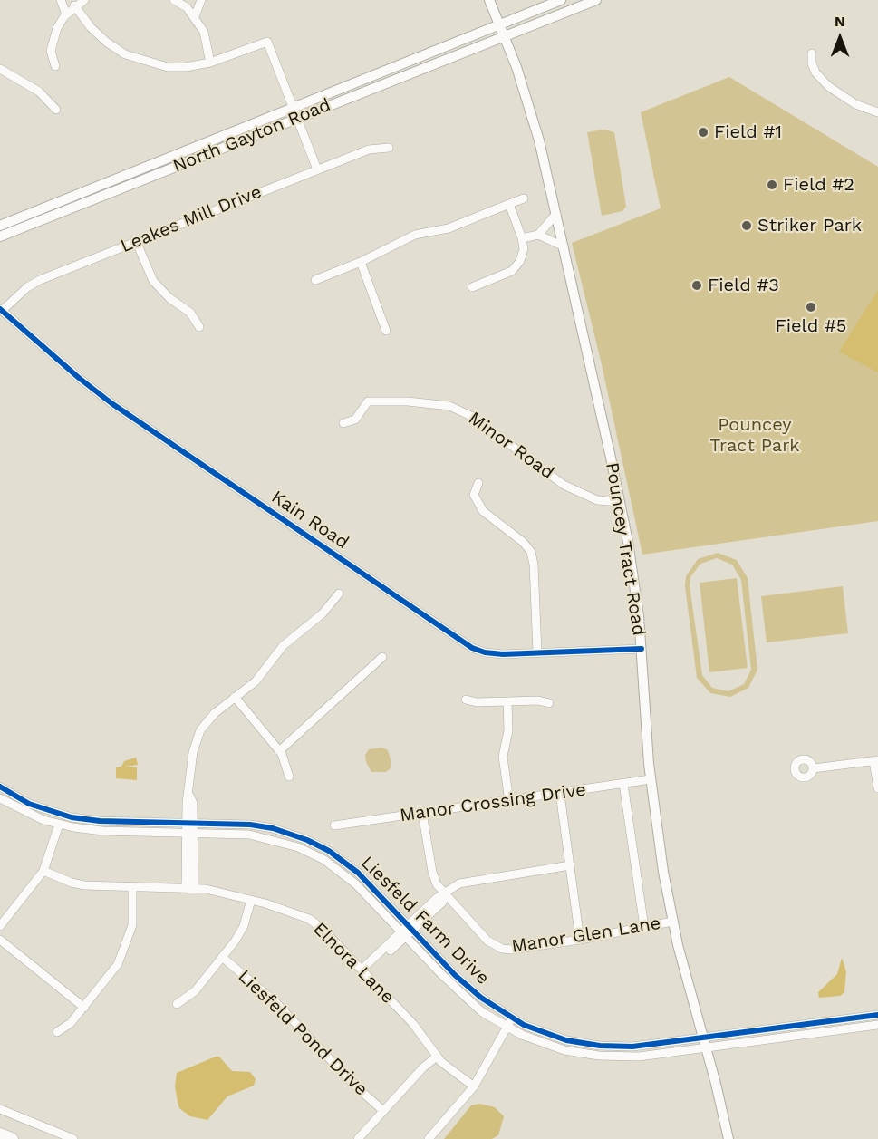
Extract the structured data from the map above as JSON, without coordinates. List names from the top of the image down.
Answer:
{
  "streets": {
    "main road": ["North Gayton Road", "Pouncey Tract Road"],
    "street": [
      "Leakes Mill Drive",
      "Minor Road",
      "Kain Road",
      "Manor Crossing Drive",
      "Liesfeld Farm Drive",
      "Manor Glen Lane",
      "Elnora Lane",
      "Liesfeld Pond Drive"
    ]
  },
  "crossings": [
    ["North Gayton Road", "Pouncey Tract Road"],
    ["Leakes Mill Drive", "Kain Road"],
    ["Minor Road", "Pouncey Tract Road"],
    ["Kain Road", "Pouncey Tract Road"],
    ["Pouncey Tract Road", "Manor Crossing Drive"],
    ["Pouncey Tract Road", "Liesfeld Farm Drive"],
    ["Pouncey Tract Road", "Manor Glen Lane"],
    ["Manor Crossing Drive", "Manor Glen Lane"]
  ],
  "parks": ["Pouncey Tract Park"],
  "places": [
    "Field #1",
    "Field #2",
    "Striker Park",
    "Field #3",
    "Field #5"
  ],
  "north": "top"
}
